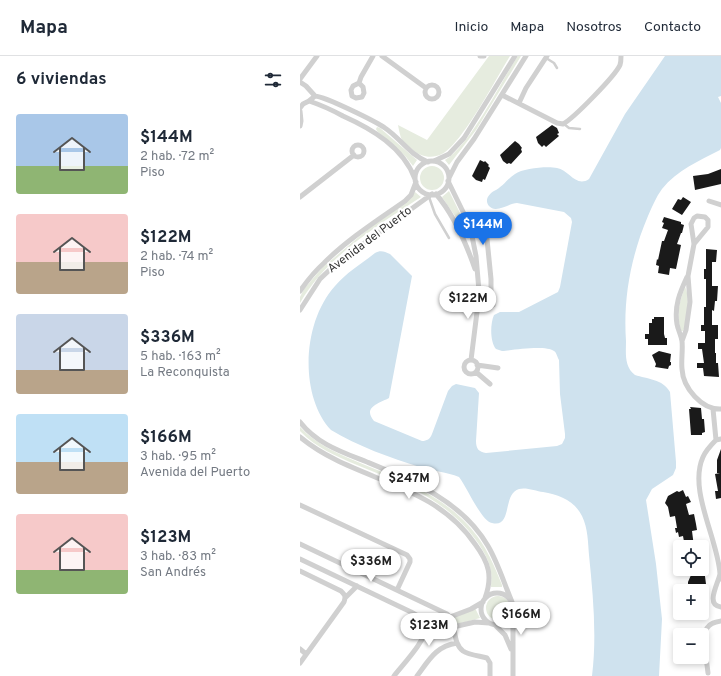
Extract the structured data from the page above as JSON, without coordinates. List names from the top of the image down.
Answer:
{
  "streets": {
    "street": ["Avenida del Puerto"]
  },
  "page": {
    "header": "Mapa",
    "nav": [
      "Inicio",
      "Mapa",
      "Nosotros",
      "Contacto"
    ],
    "heading": "6 viviendas",
    "list": [
      {
        "name": "$144M",
        "note": "2 hab. · 72 m² · Piso"
      },
      {
        "name": "$122M",
        "note": "2 hab. · 74 m² · Piso"
      },
      {
        "name": "$336M",
        "note": "5 hab. · 163 m² · La Reconquista"
      },
      {
        "name": "$166M",
        "note": "3 hab. · 95 m² · Avenida del Puerto"
      },
      {
        "name": "$123M",
        "note": "3 hab. · 83 m² · San Andrés"
      }
    ],
    "price": [
      "$144M",
      "$122M",
      "$247M",
      "$336M",
      "$166M",
      "$123M"
    ],
    "map_buttons": ["+", "−"]
  }
}
